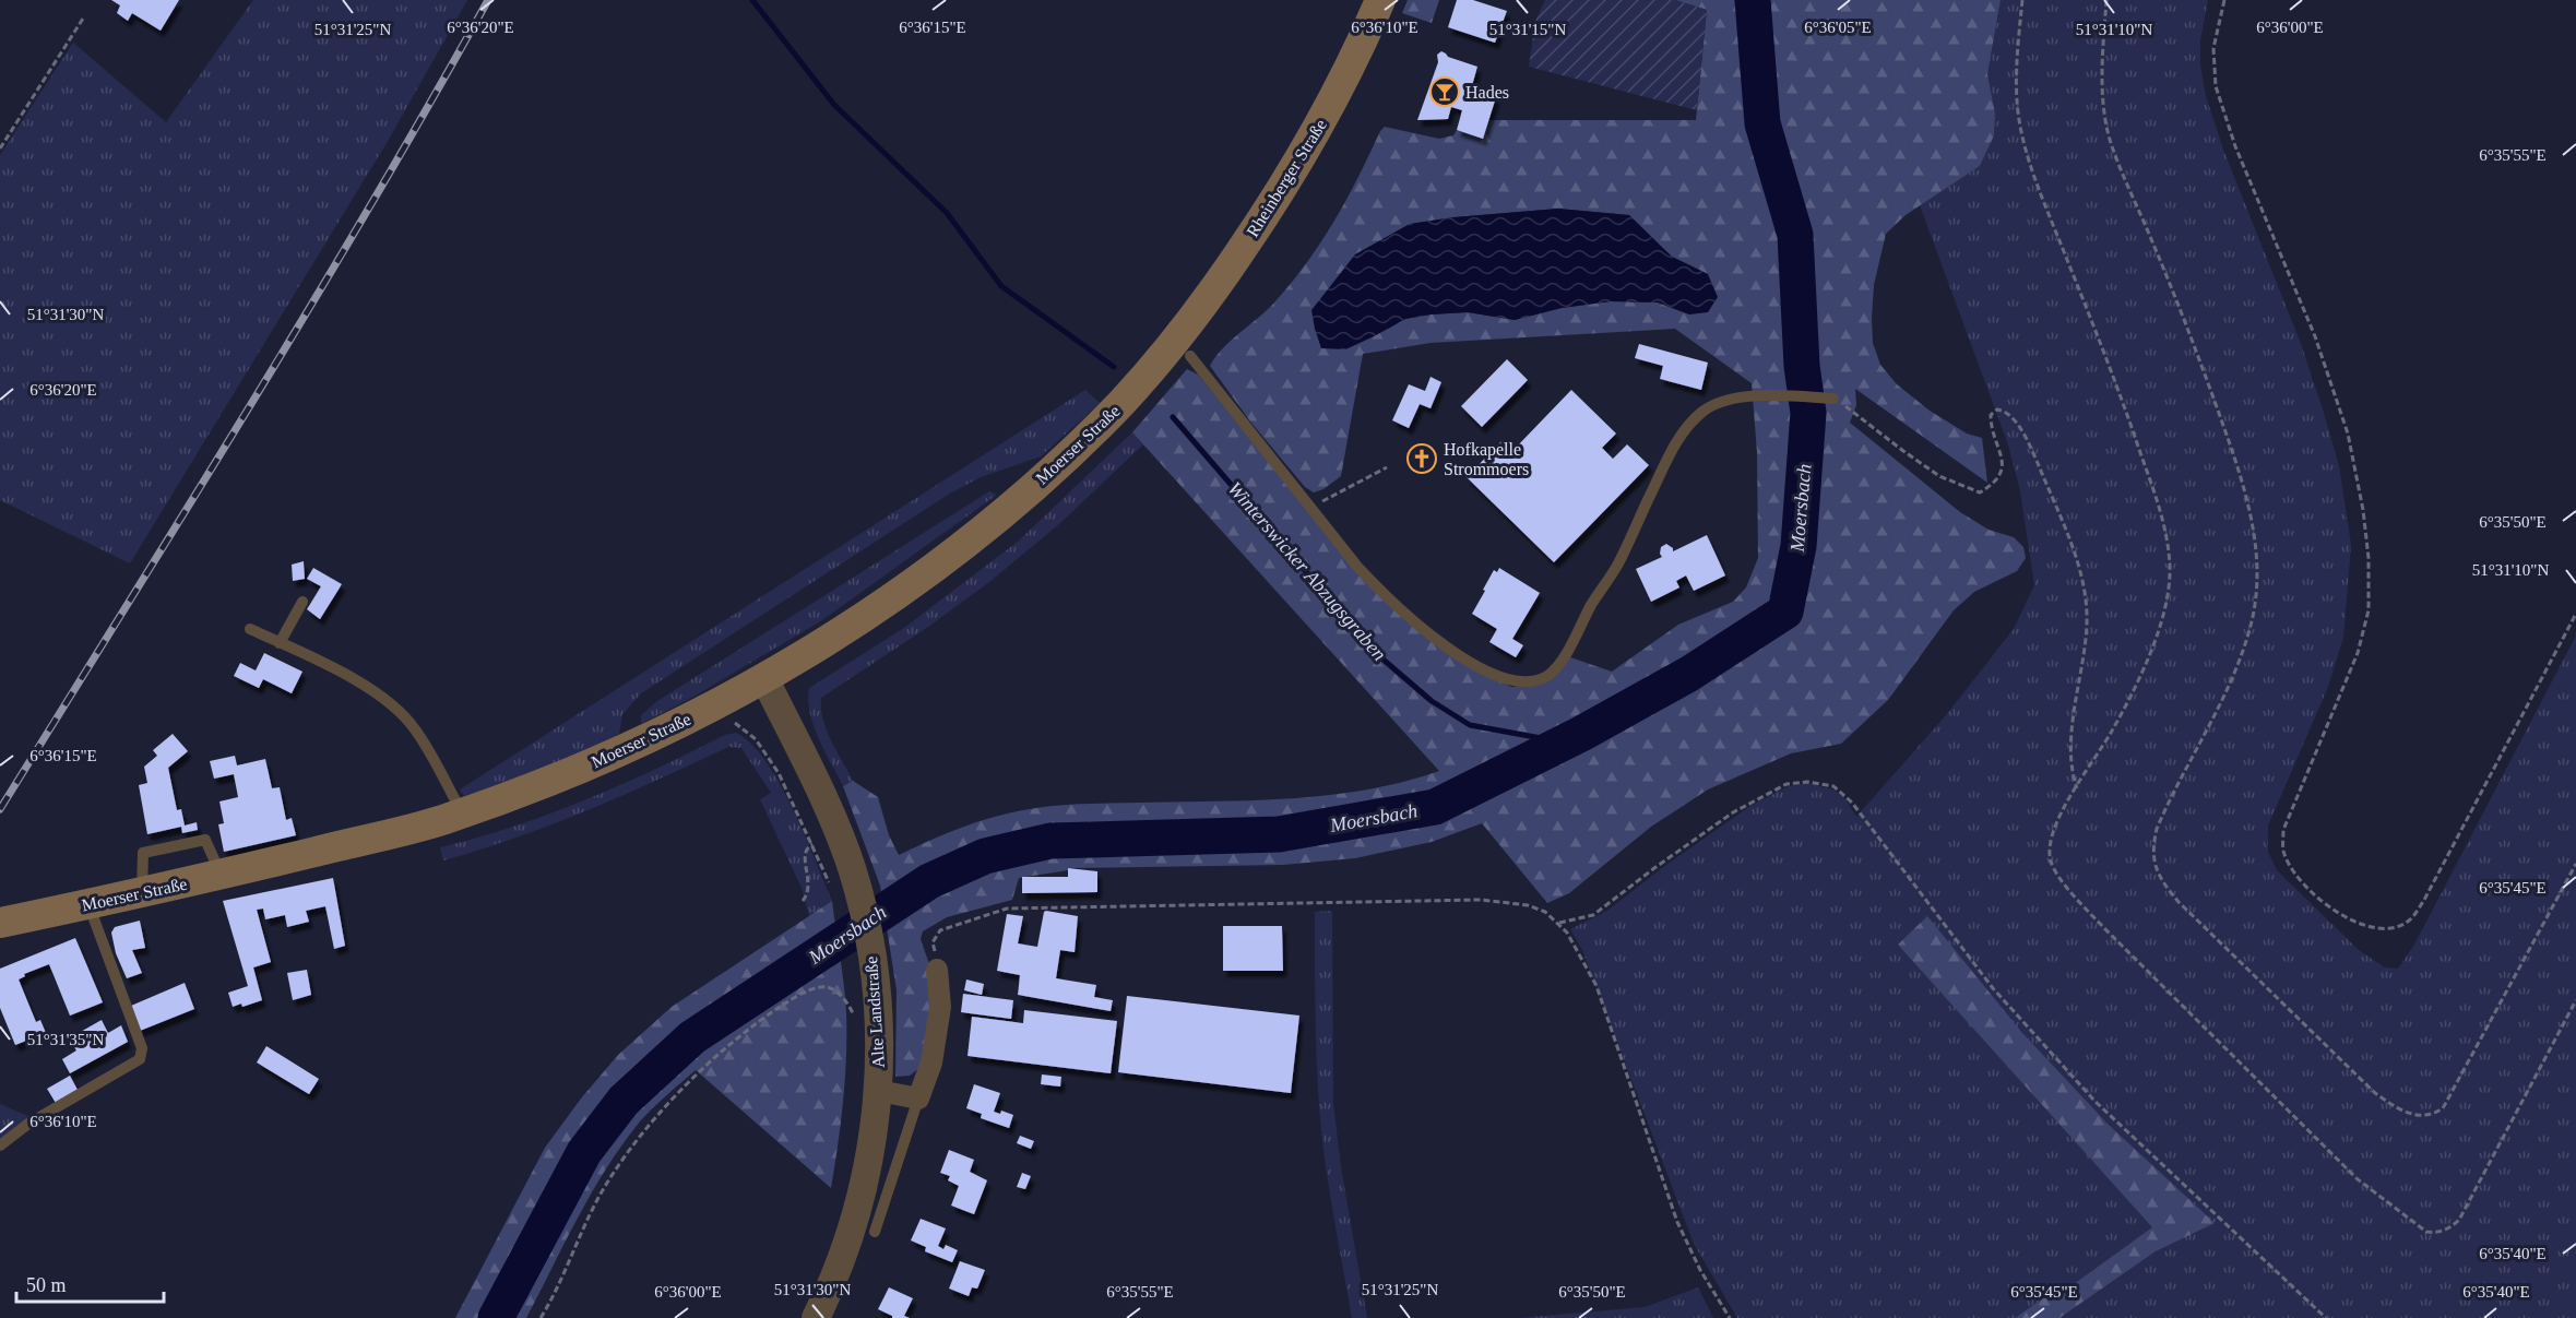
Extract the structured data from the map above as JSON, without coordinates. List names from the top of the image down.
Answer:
{
  "streets": {
    "main road": ["Rheinberger Straße", "Moerser Straße"],
    "street": ["Alte Landstraße"]
  },
  "crossings": [
    ["Rheinberger Straße", "Moerser Straße"],
    ["Moerser Straße", "Alte Landstraße"]
  ],
  "water": ["Moersbach", "Winterswicker Abzugsgraben"],
  "places": {
    "bar": ["Hades"],
    "church": ["Hofkapelle Strommoers"]
  },
  "scale_bar": "50 m",
  "coordinates": [
    "6°36'20\"E",
    "6°36'15\"E",
    "6°36'10\"E",
    "6°36'05\"E",
    "6°36'00\"E",
    "51°31'25\"N",
    "51°31'15\"N",
    "51°31'10\"N",
    "6°35'55\"E",
    "51°31'30\"N",
    "6°35'50\"E",
    "6°35'45\"E",
    "51°31'35\"N",
    "6°35'40\"E"
  ]
}
